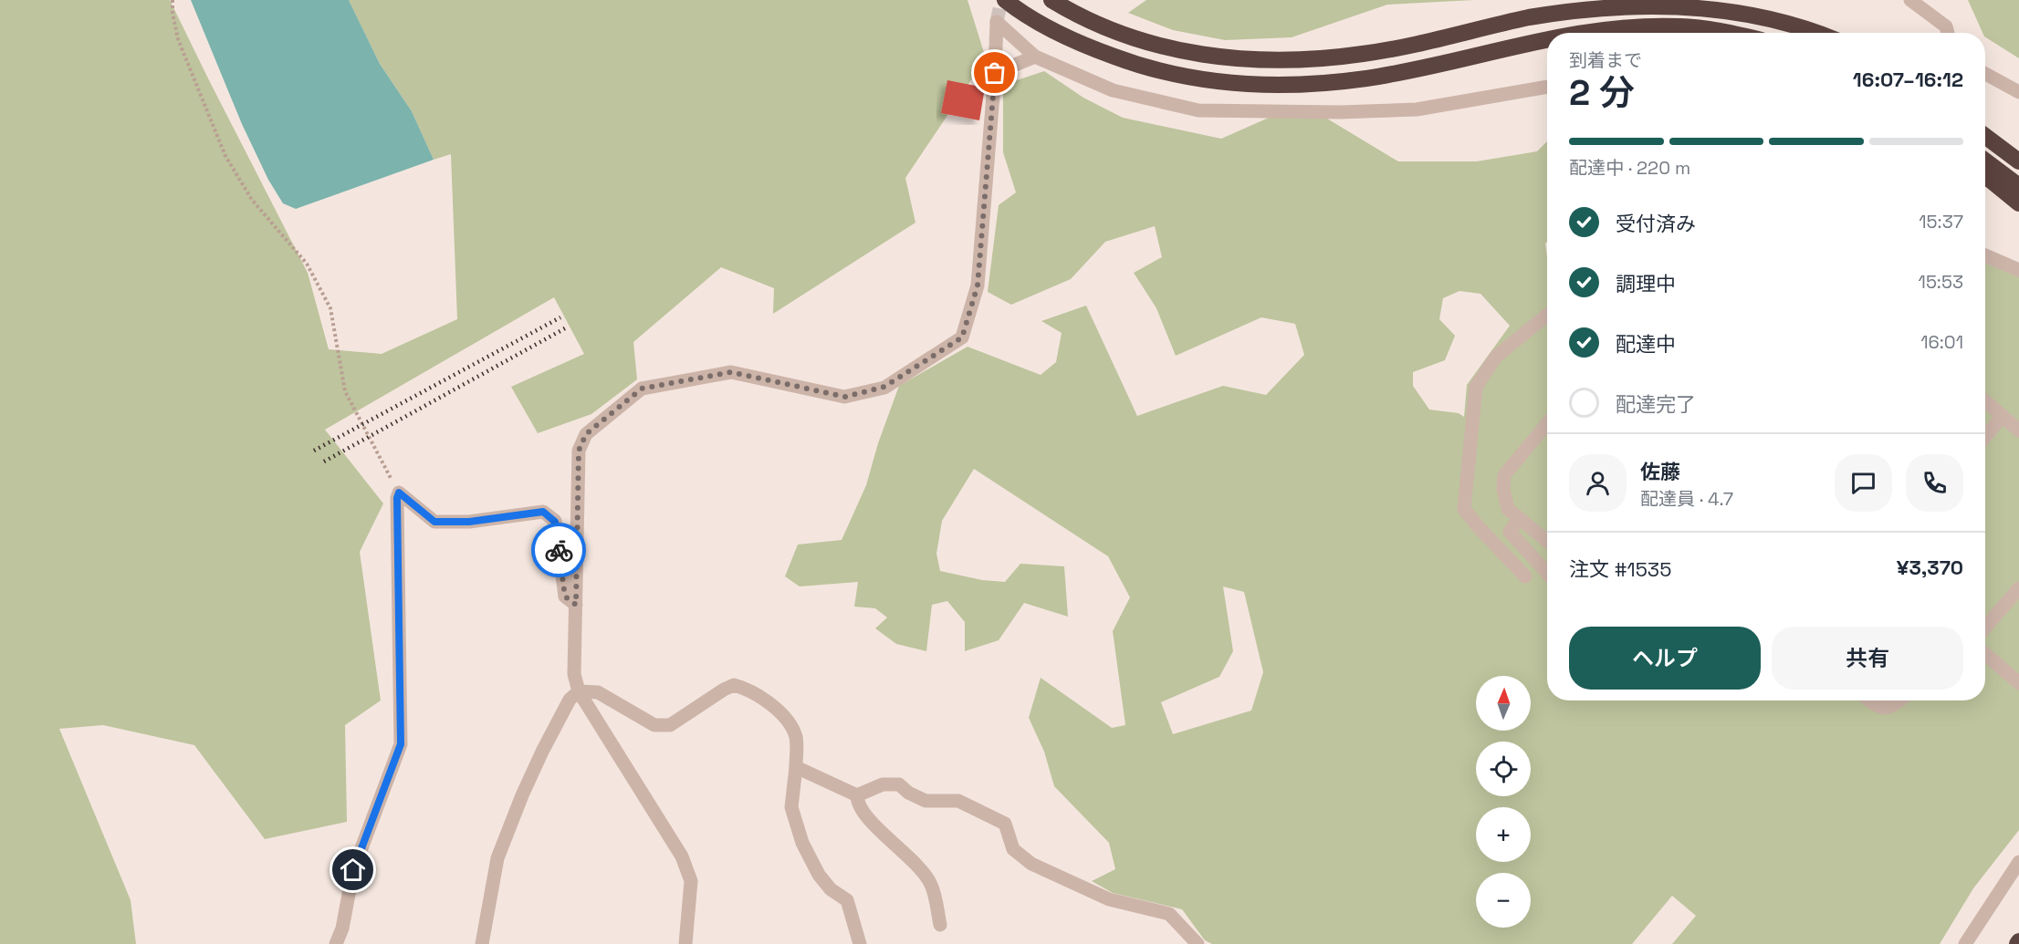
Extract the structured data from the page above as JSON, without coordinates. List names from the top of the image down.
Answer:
{
  "north": "top",
  "page": {
    "heading": ["2 分", "到着まで", "16:07–16:12"],
    "panel": [
      "佐藤",
      "配達員 · 4.7",
      "注文 #1535",
      "¥3,370"
    ],
    "bar": "配達中 · 220 m",
    "list": [
      ["受付済み", "15:37"],
      ["調理中", "15:53"],
      ["配達中", "16:01"],
      "配達完了"
    ],
    "buttons": ["ヘルプ", "共有"],
    "map_buttons": ["+", "−"]
  }
}
